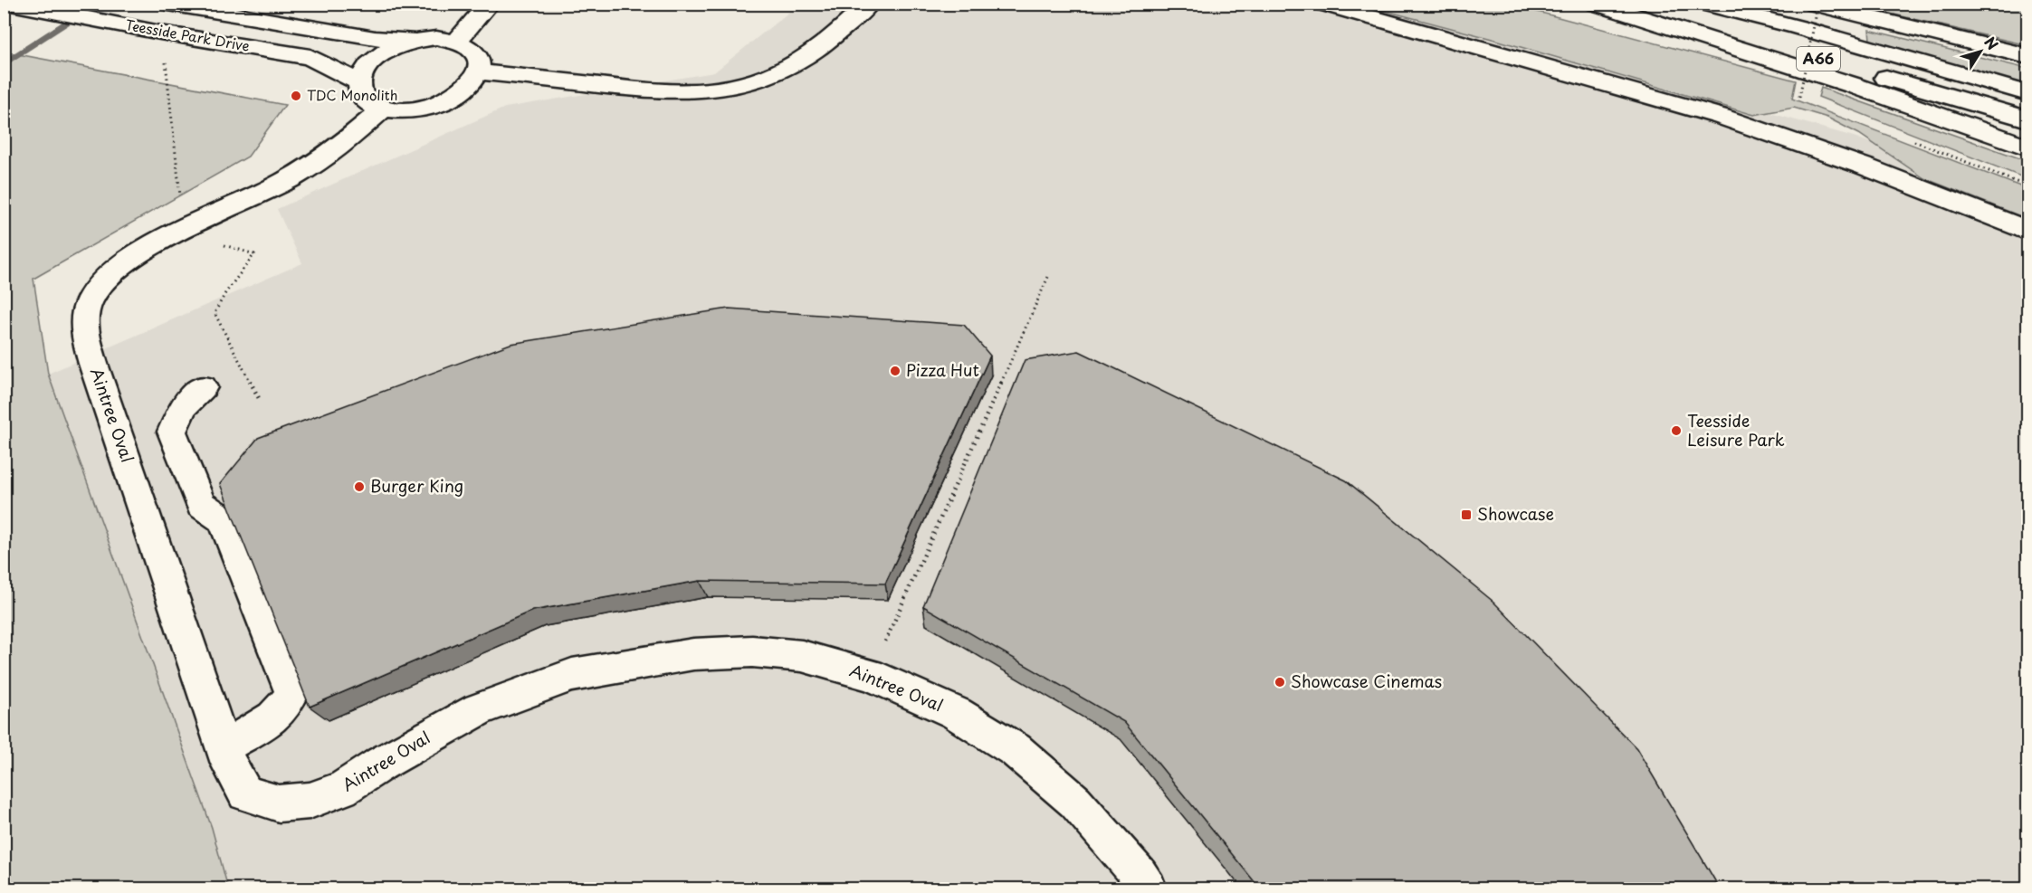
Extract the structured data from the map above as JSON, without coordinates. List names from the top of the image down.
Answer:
{
  "streets": {
    "main road": ["Teesside Park Drive", "A66", "Aintree Oval"]
  },
  "places": {
    "other": [
      "TDC Monolith",
      "Pizza Hut",
      "Teesside Leisure Park",
      "Burger King",
      "Showcase Cinemas"
    ],
    "transit": ["Showcase"]
  },
  "north": "top right"
}
